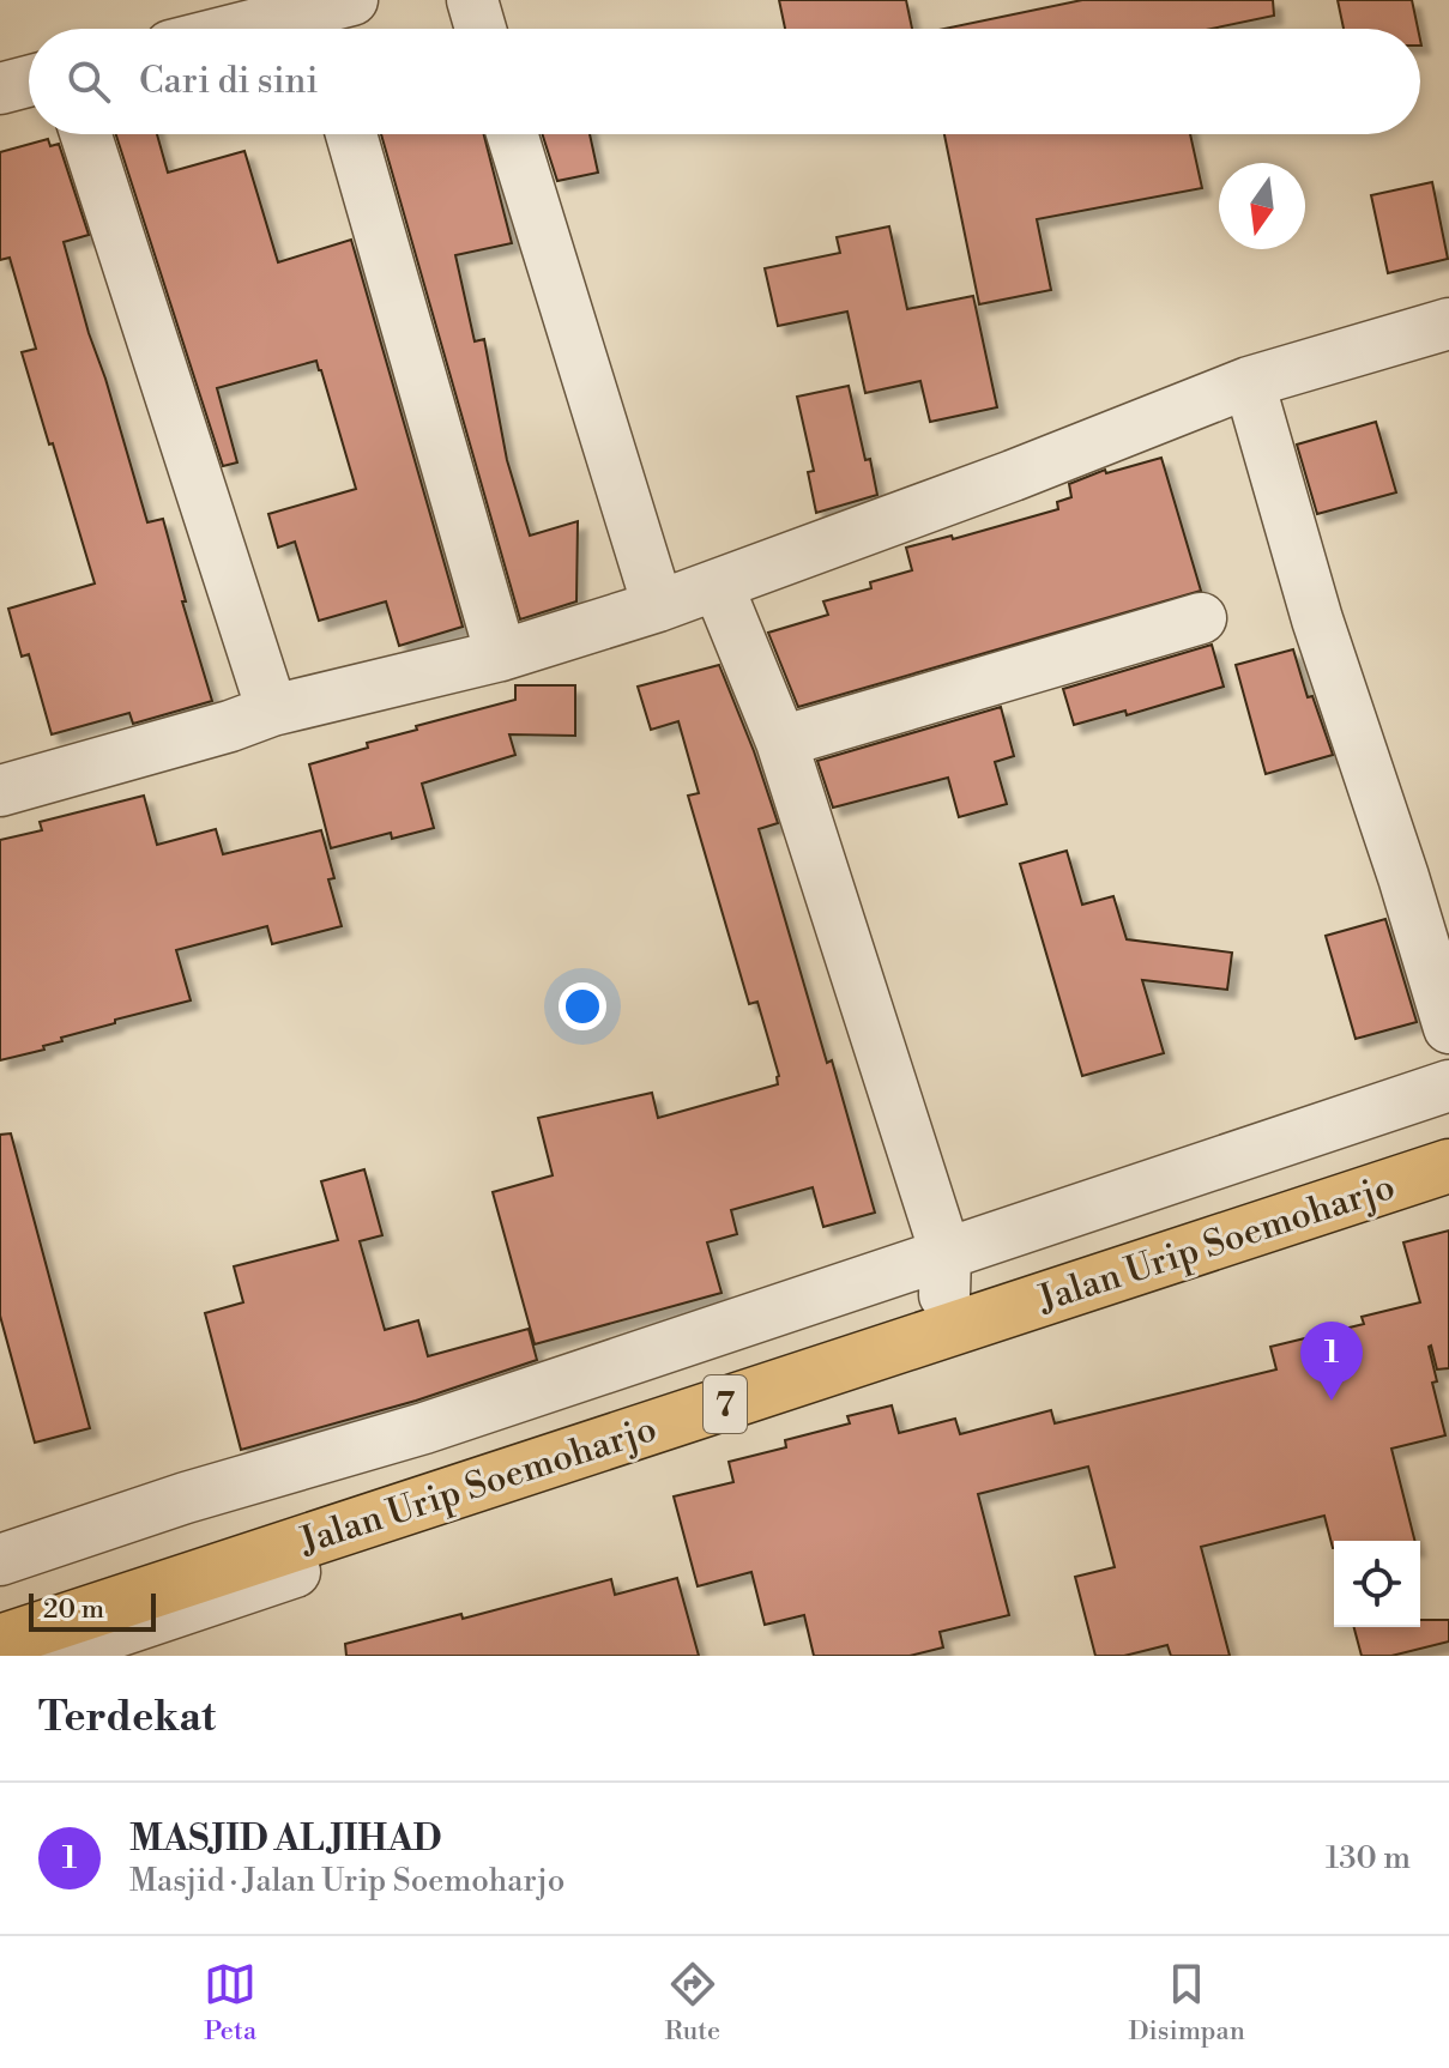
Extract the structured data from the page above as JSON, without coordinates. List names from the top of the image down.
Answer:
{
  "streets": {
    "highway": ["Jalan Urip Soemoharjo", "7"]
  },
  "scale_bar": "20 m",
  "north": "bottom",
  "page": {
    "search": "Cari di sini",
    "pins": "1",
    "scale": "20 m",
    "heading": "Terdekat",
    "list": [
      {
        "mark": "1",
        "name": "MASJID AL JIHAD",
        "note": "Masjid · Jalan Urip Soemoharjo",
        "value": "130 m"
      }
    ],
    "nav": ["Peta", "Rute", "Disimpan"]
  }
}
